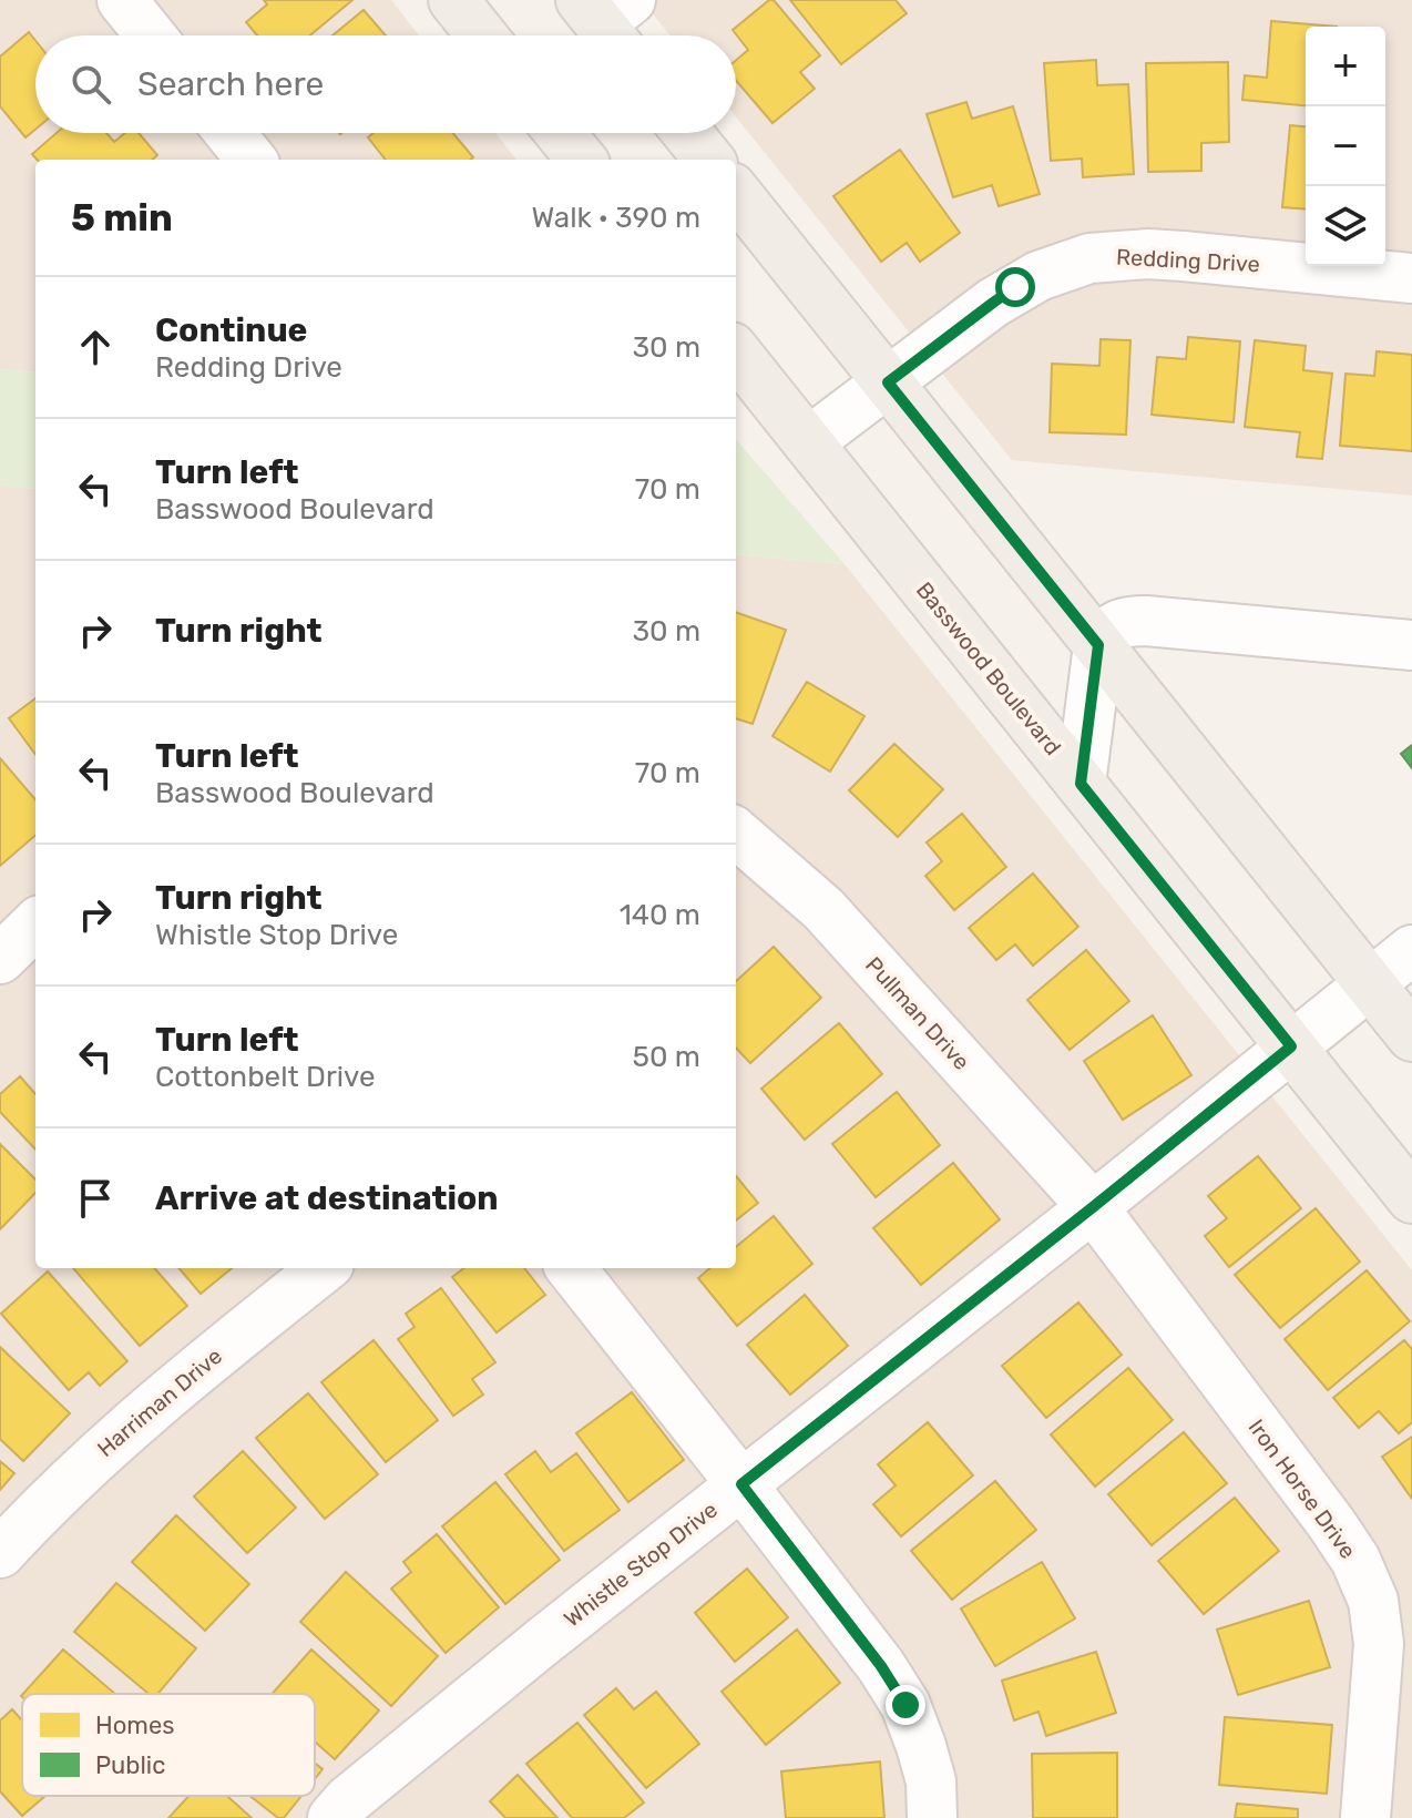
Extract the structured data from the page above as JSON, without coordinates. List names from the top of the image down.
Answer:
{
  "streets": {
    "main road": ["Basswood Boulevard"],
    "street": [
      "Redding Drive",
      "Pullman Drive",
      "Harriman Drive",
      "Iron Horse Drive",
      "Whistle Stop Drive"
    ]
  },
  "crossings": [
    ["Redding Drive", "Basswood Boulevard"],
    ["Basswood Boulevard", "Whistle Stop Drive"],
    ["Pullman Drive", "Iron Horse Drive"],
    ["Pullman Drive", "Whistle Stop Drive"],
    ["Iron Horse Drive", "Whistle Stop Drive"]
  ],
  "legend": ["Homes", "Public"],
  "page": {
    "map_buttons": ["+", "−"],
    "search": "Search here",
    "heading": ["5 min", "Walk · 390 m"],
    "list": [
      ["Continue", "Redding Drive", "30 m"],
      ["Turn left", "Basswood Boulevard", "70 m"],
      ["Turn right", "30 m"],
      ["Turn left", "Basswood Boulevard", "70 m"],
      ["Turn right", "Whistle Stop Drive", "140 m"],
      ["Turn left", "Cottonbelt Drive", "50 m"],
      "Arrive at destination"
    ]
  }
}
